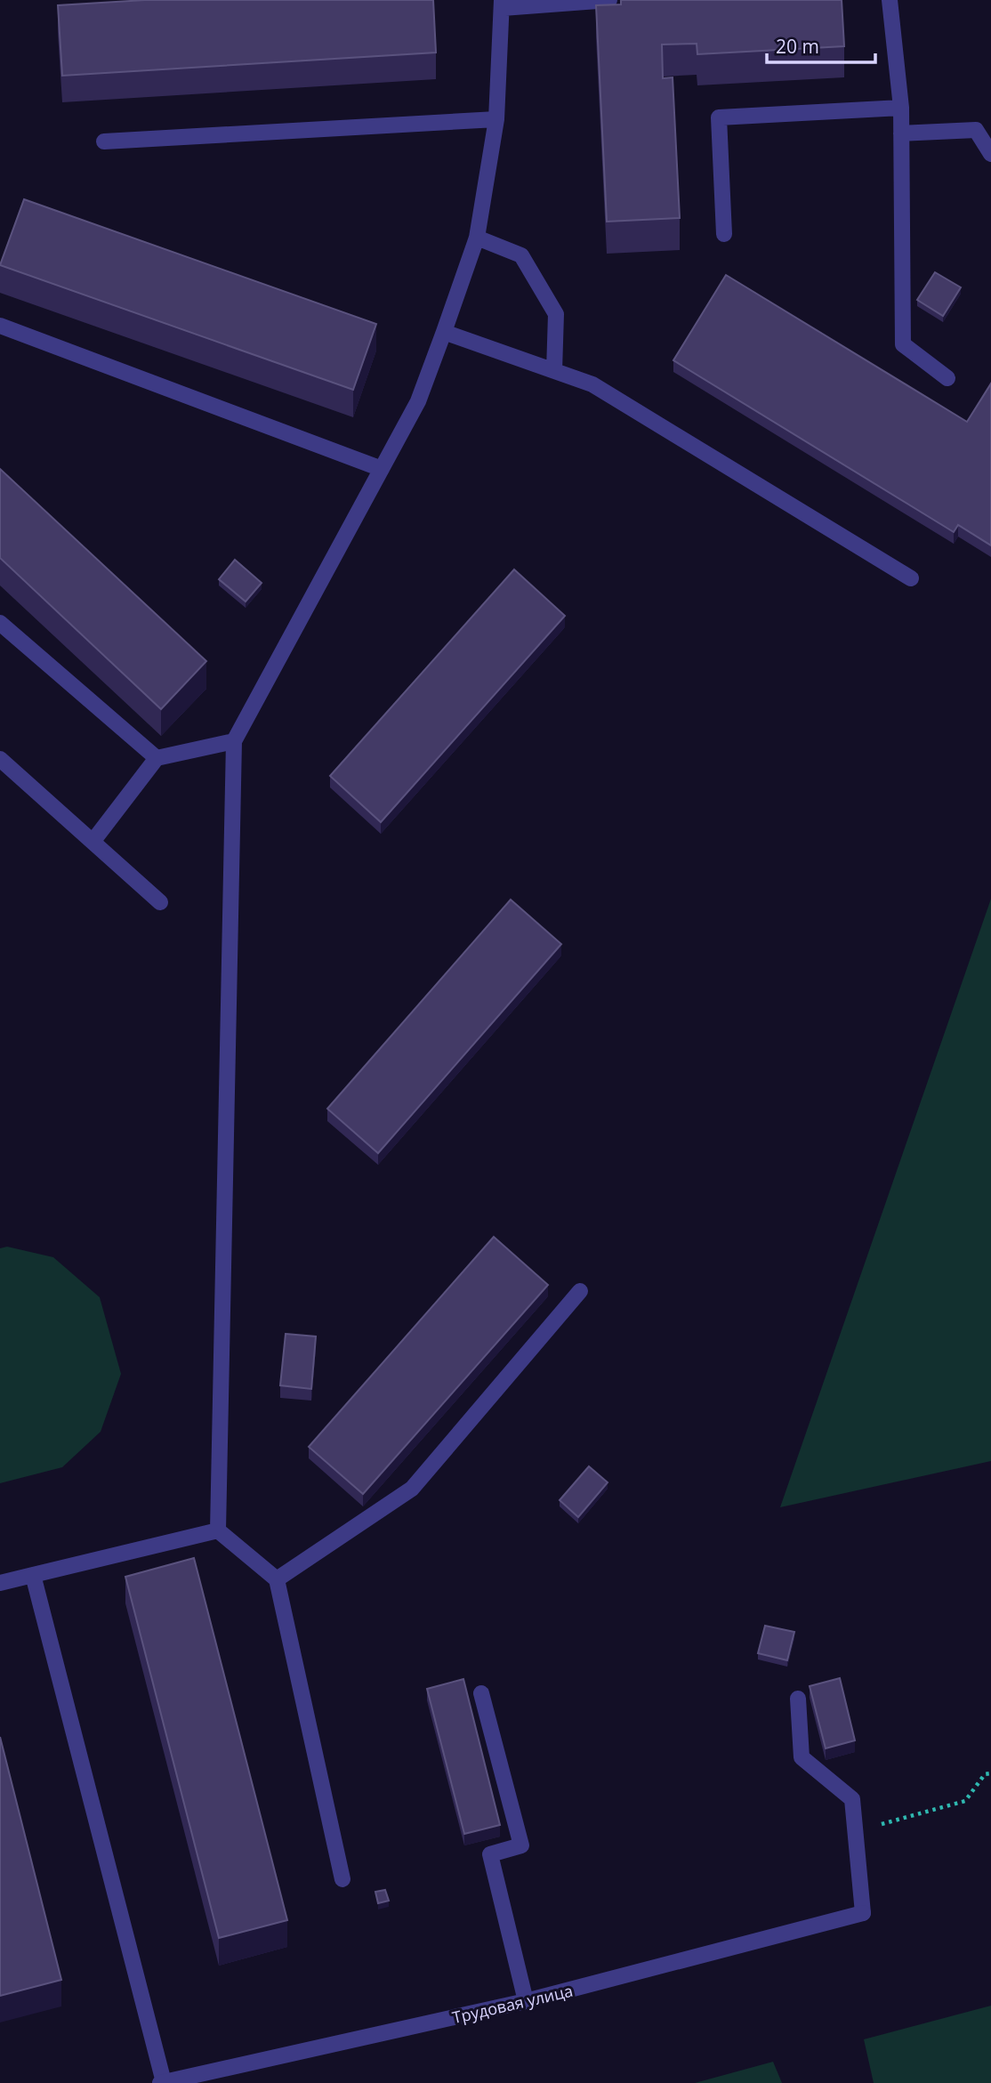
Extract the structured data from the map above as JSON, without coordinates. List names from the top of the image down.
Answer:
{
  "streets": {
    "street": ["Трудовая улица"]
  },
  "scale_bar": "20 m"
}
